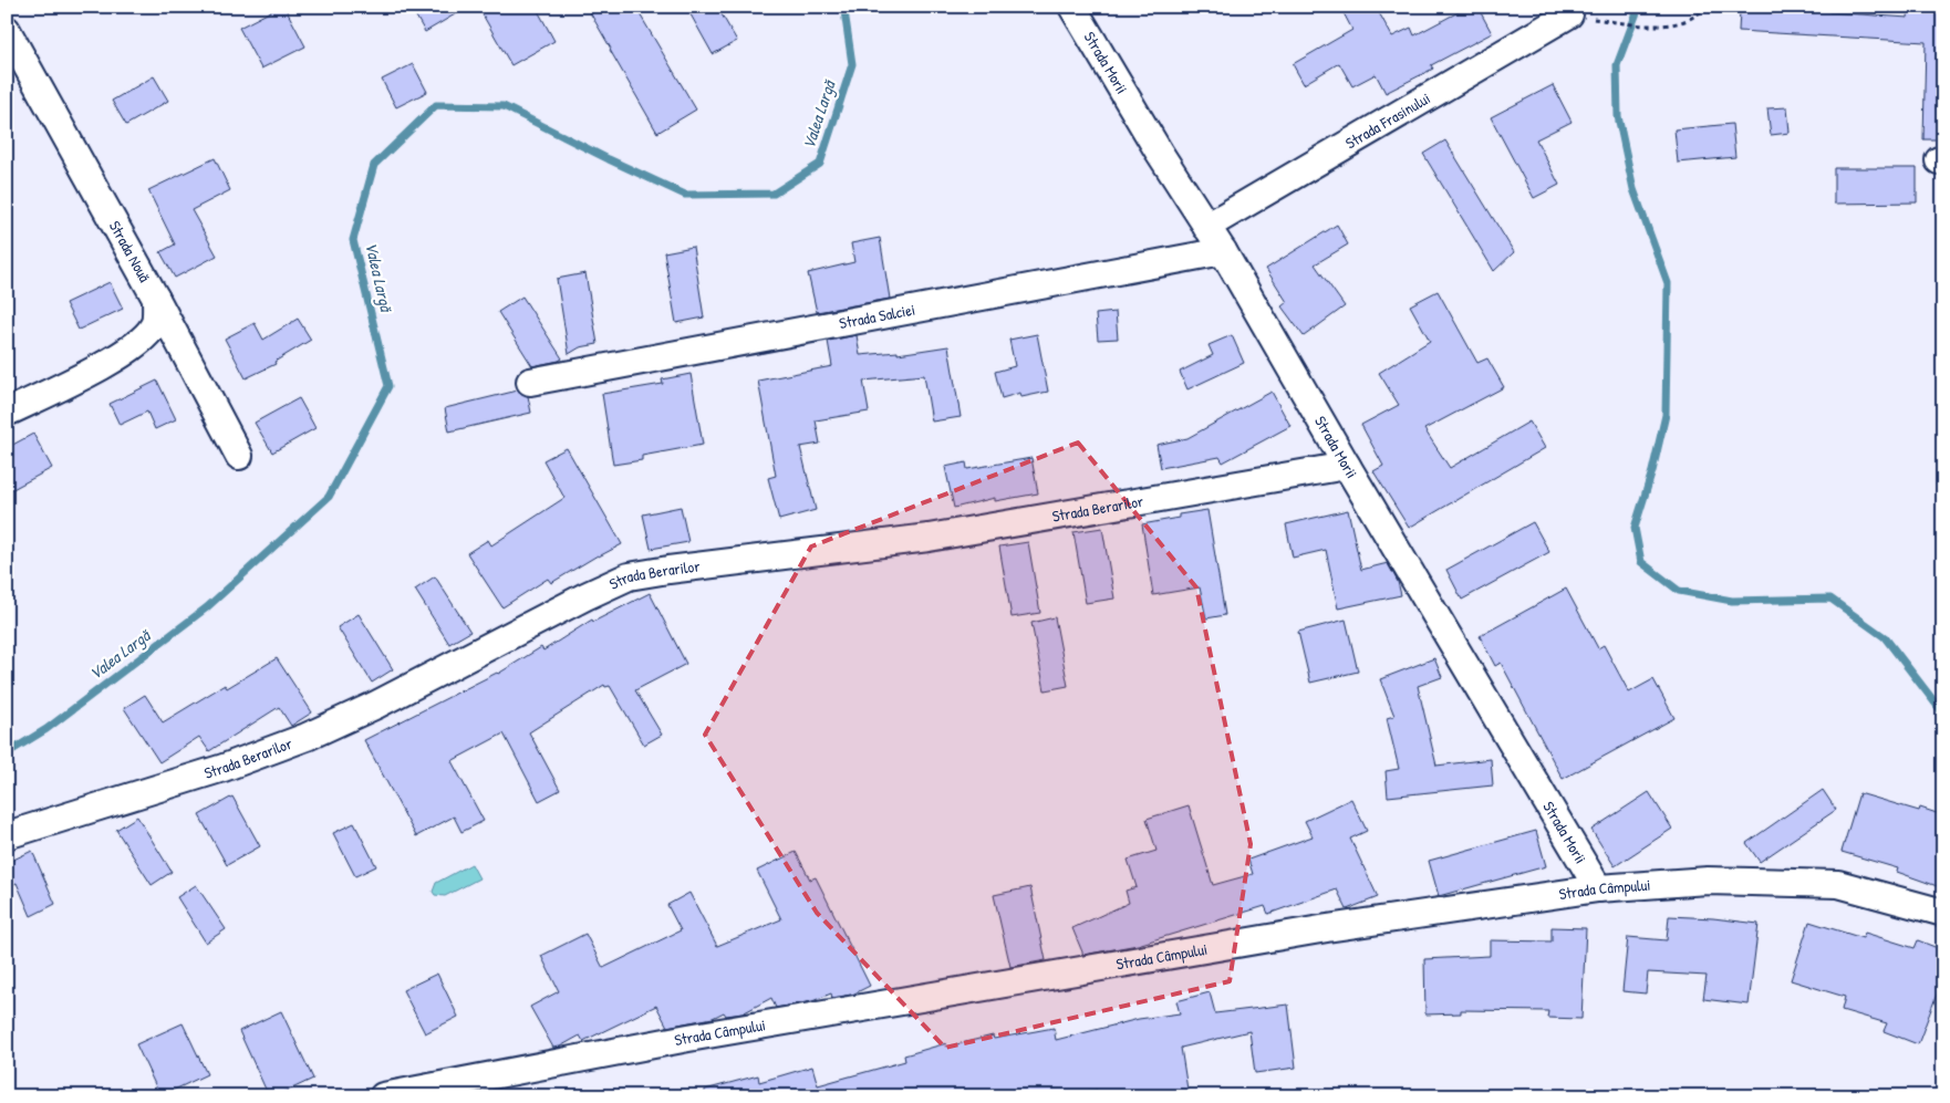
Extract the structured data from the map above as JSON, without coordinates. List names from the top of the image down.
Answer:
{
  "streets": {
    "street": [
      "Strada Morii",
      "Strada Frasinului",
      "Strada Nouă",
      "Strada Salciei",
      "Strada Berarilor",
      "Strada Câmpului"
    ]
  },
  "crossings": [
    ["Strada Morii", "Strada Frasinului"],
    ["Strada Morii", "Strada Salciei"],
    ["Strada Morii", "Strada Berarilor"],
    ["Strada Morii", "Strada Câmpului"]
  ],
  "water": ["Valea Largă"]
}
